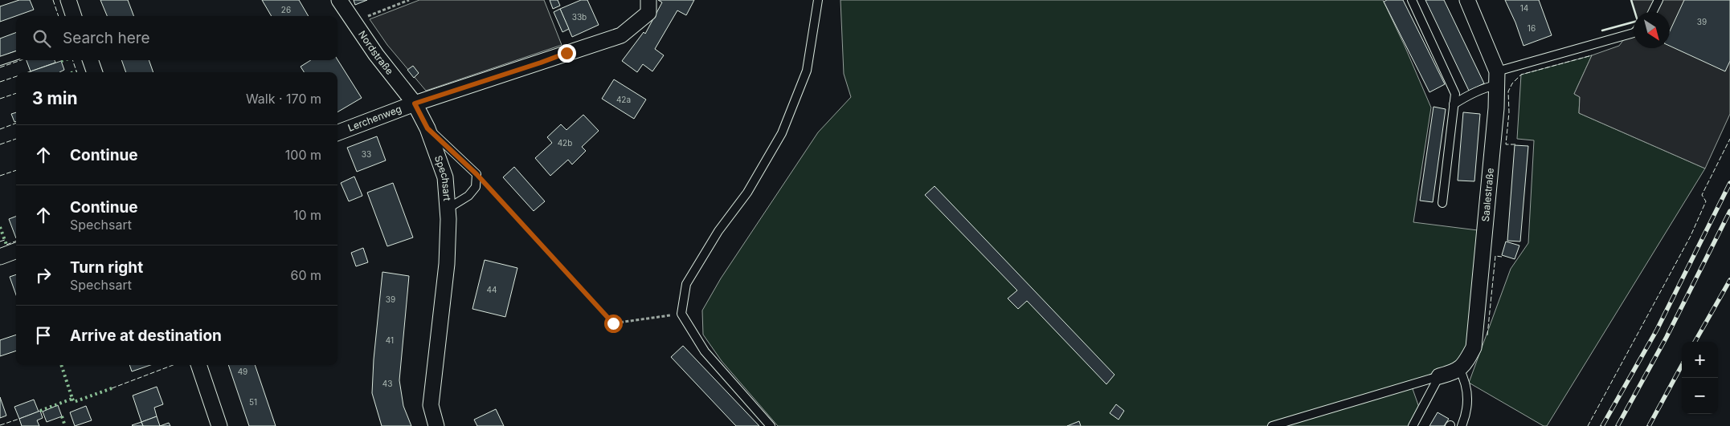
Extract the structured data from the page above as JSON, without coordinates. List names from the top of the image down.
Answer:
{
  "streets": {
    "street": [
      "Nordstraße",
      "Lerchenweg",
      "Spechsart",
      "Saalestraße"
    ]
  },
  "crossings": [
    ["Nordstraße", "Lerchenweg"],
    ["Nordstraße", "Spechsart"],
    ["Lerchenweg", "Spechsart"]
  ],
  "house_numbers": [
    "14",
    "26",
    "33b",
    "39",
    "16",
    "42a",
    "42b",
    "33",
    "44",
    "39",
    "41",
    "49",
    "43",
    "51"
  ],
  "north": "bottom right",
  "page": {
    "search": "Search here",
    "heading": ["3 min", "Walk · 170 m"],
    "list": [
      ["Continue", "100 m"],
      ["Continue", "Spechsart", "10 m"],
      ["Turn right", "Spechsart", "60 m"],
      "Arrive at destination"
    ],
    "map_buttons": ["+", "−"]
  }
}
